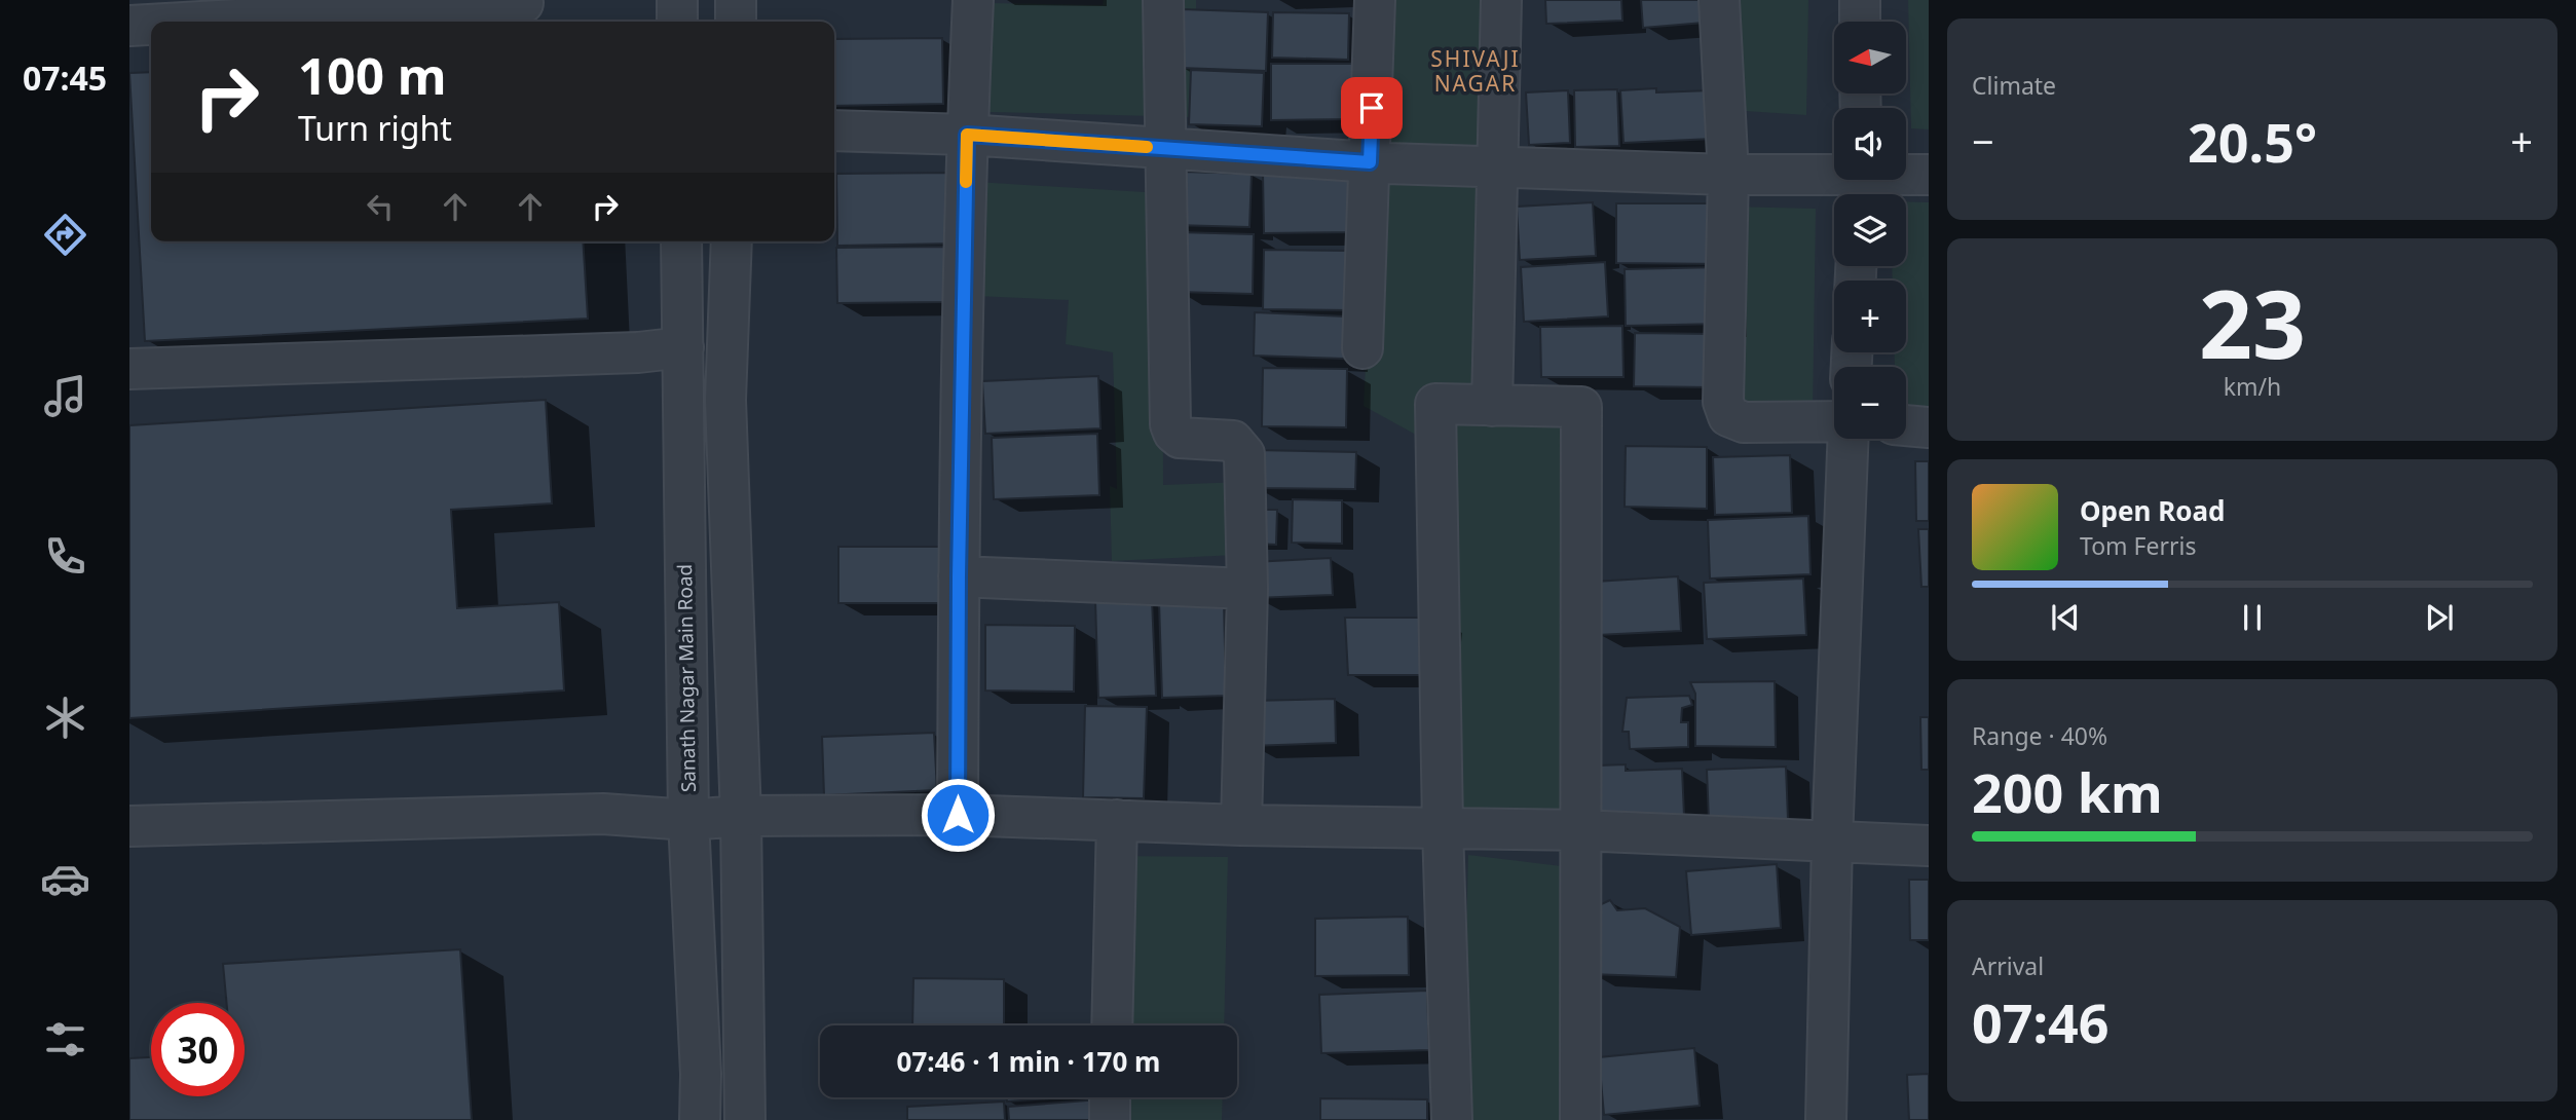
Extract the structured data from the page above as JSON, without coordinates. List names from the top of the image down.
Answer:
{
  "streets": {
    "street": ["Sanath Nagar Main Road"]
  },
  "districts": ["SHIVAJI NAGAR"],
  "north": "left",
  "page": {
    "tabs": "07:45",
    "tile": [
      "Climate",
      ["23", "km/h"],
      ["Range · 40%", "200 km"],
      ["Arrival", "07:46"]
    ],
    "map_buttons": ["+", "−"],
    "turn": ["100 m", "Turn right"],
    "heat": ["−", "20.5°", "+"],
    "song": ["Open Road", "Tom Ferris"],
    "limit": "30",
    "trip": "07:46 · 1 min · 170 m"
  }
}
